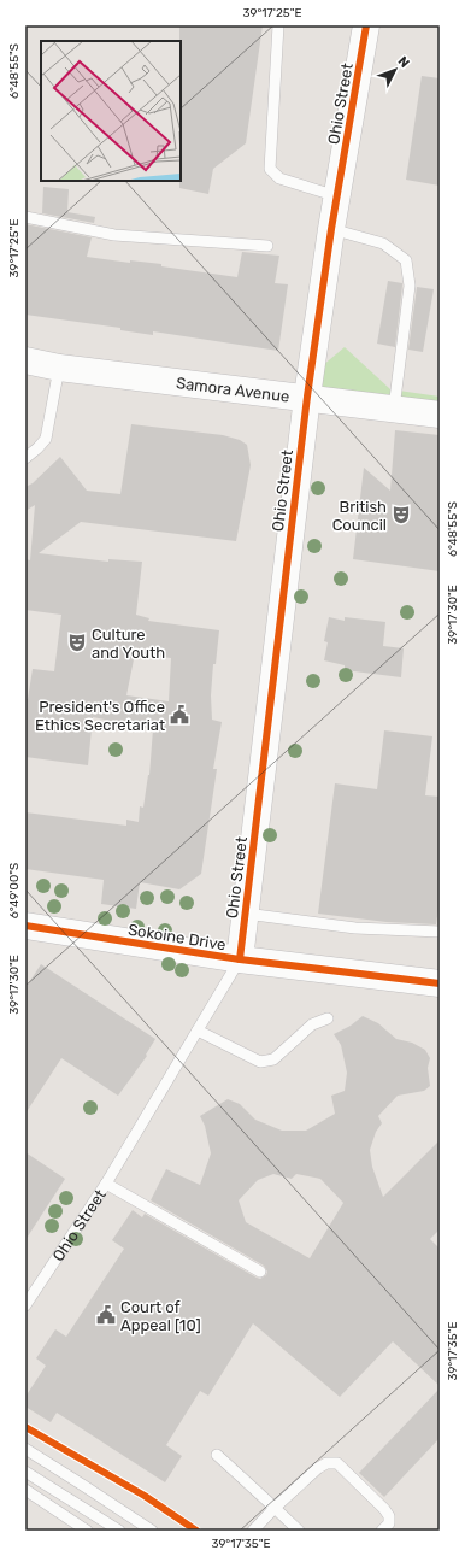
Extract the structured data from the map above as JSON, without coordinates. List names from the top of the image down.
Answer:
{
  "streets": {
    "street": ["Ohio Street", "Samora Avenue", "Sokoine Drive"]
  },
  "crossings": [
    ["Ohio Street", "Samora Avenue"],
    ["Ohio Street", "Sokoine Drive"]
  ],
  "places": {
    "theatre": ["British Council", "Culture and Youth"],
    "public building": ["President's Office Ethics Secretariat", "Court of Appeal [10]"]
  },
  "north": "top right",
  "coordinates": [
    "39°17'25\"E",
    "6°48'55\"S",
    "39°17'30\"E",
    "6°49'00\"S",
    "39°17'35\"E"
  ]
}
